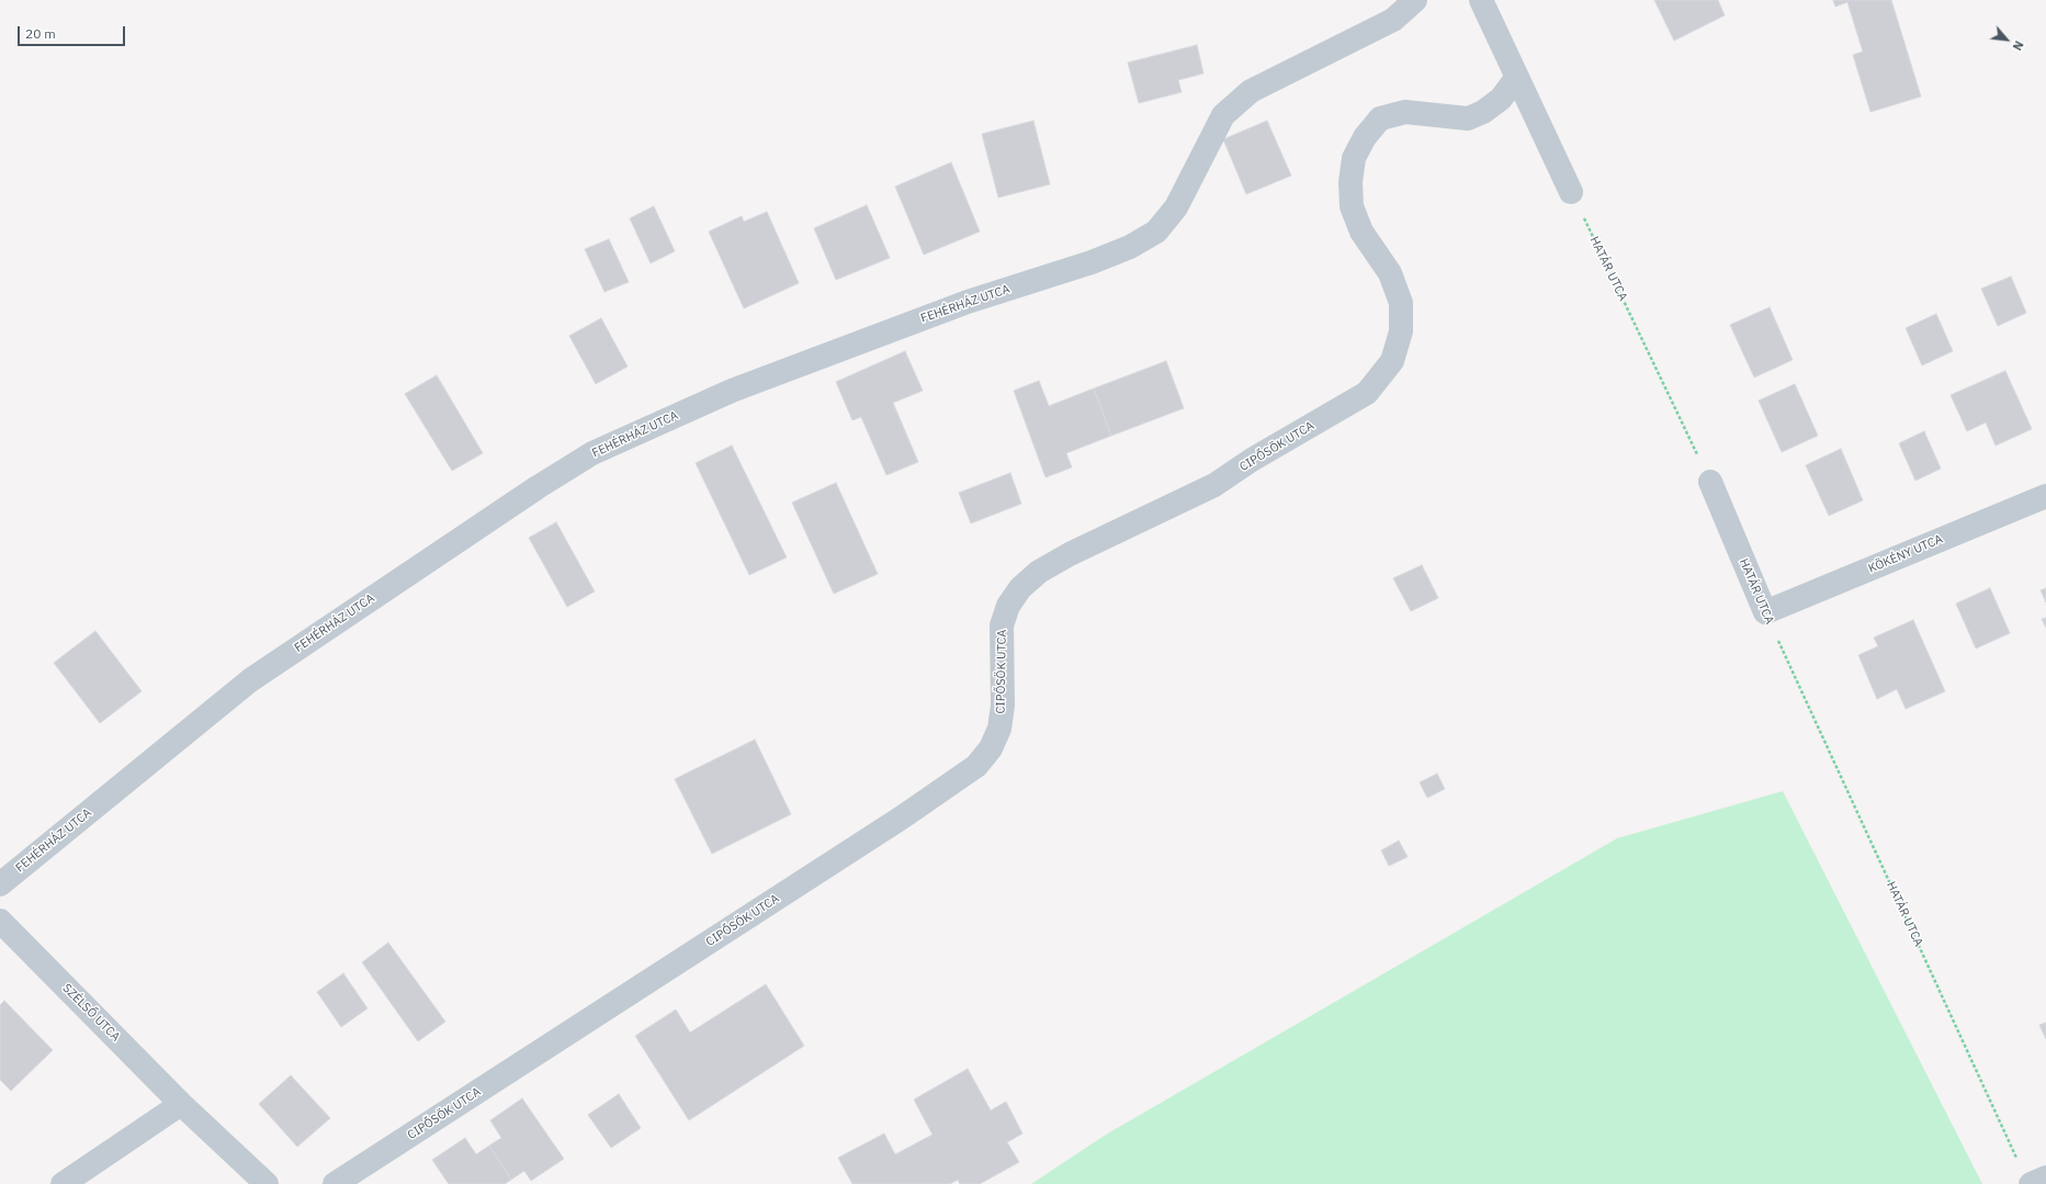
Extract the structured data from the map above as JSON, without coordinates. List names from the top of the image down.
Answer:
{
  "streets": {
    "street": [
      "HATÁR UTCA",
      "FEHÉRHÁZ UTCA",
      "CIPŐSÖK UTCA",
      "KÖKÉNY UTCA",
      "SZÉLSŐ UTCA"
    ]
  },
  "crossings": [
    ["HATÁR UTCA", "KÖKÉNY UTCA"]
  ],
  "scale_bar": "20 m",
  "north": "bottom right"
}
